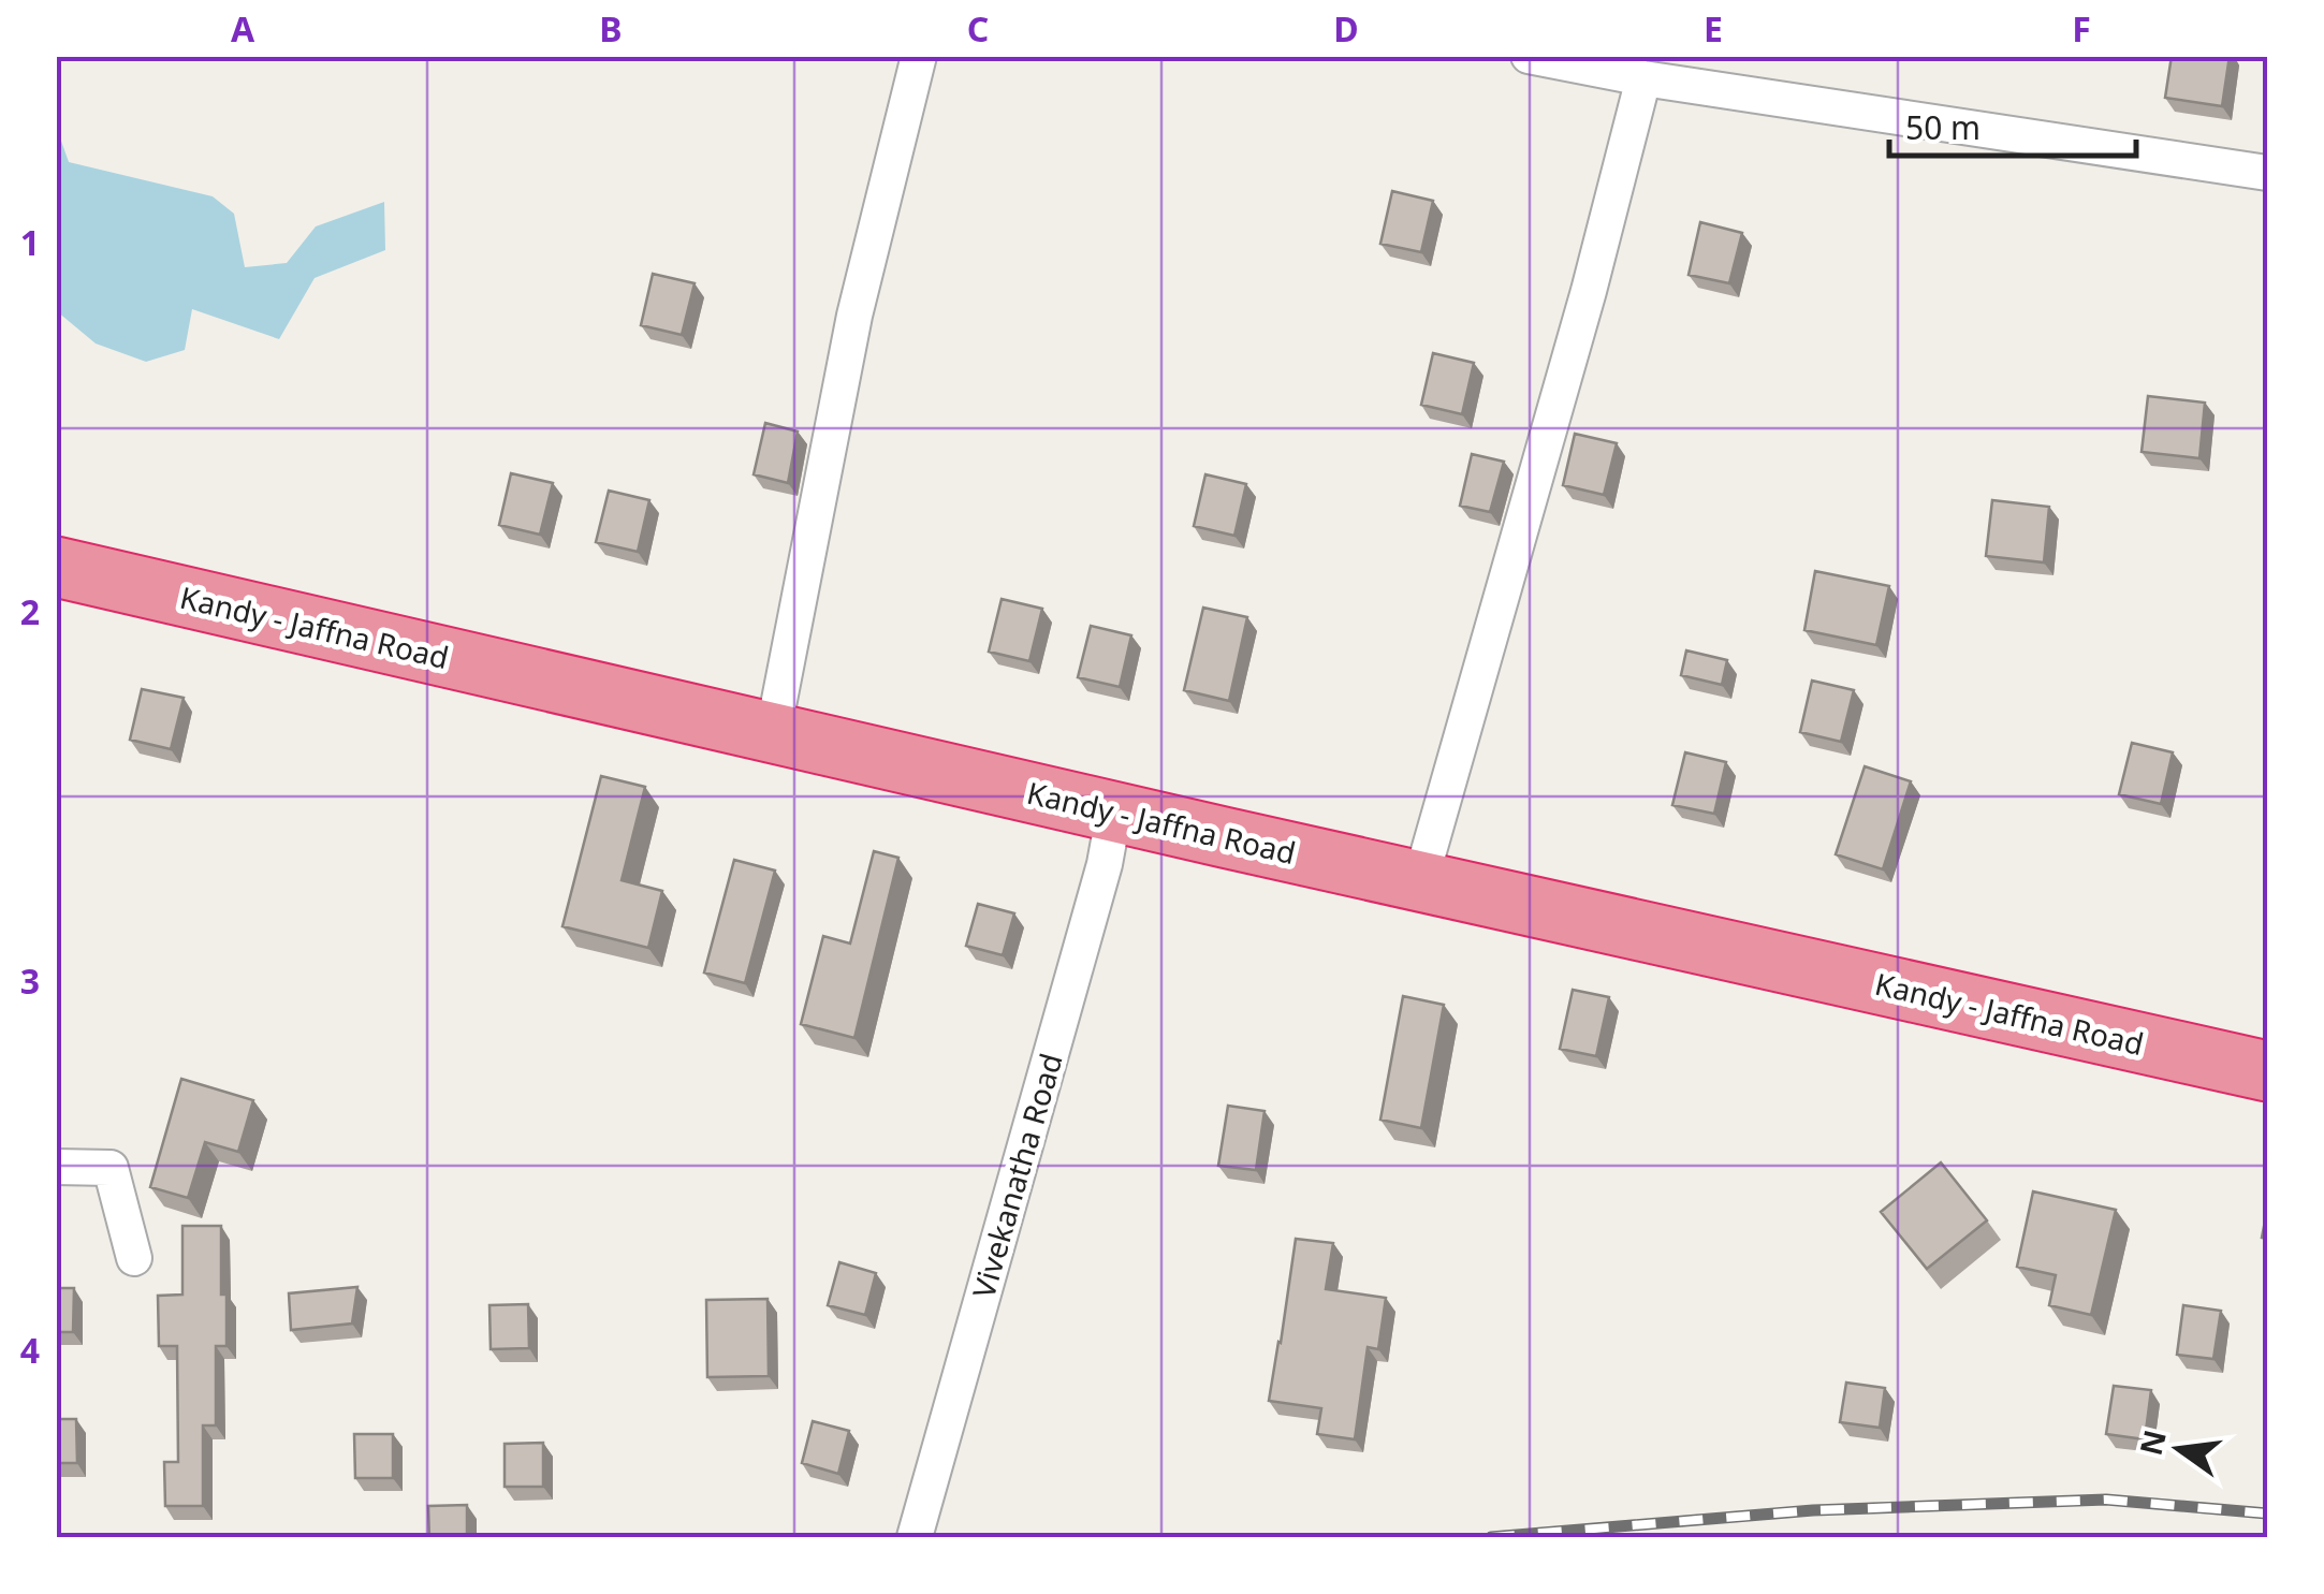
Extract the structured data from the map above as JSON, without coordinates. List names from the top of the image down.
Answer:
{
  "streets": {
    "highway": ["Kandy - Jaffna Road"],
    "street": ["Vivekanatha Road"]
  },
  "crossings": [
    ["Kandy - Jaffna Road", "Vivekanatha Road"]
  ],
  "scale_bar": "50 m",
  "north": "left",
  "grid": {
    "columns": [
      "A",
      "B",
      "C",
      "D",
      "E",
      "F"
    ],
    "rows": [
      "1",
      "2",
      "3",
      "4"
    ]
  }
}
